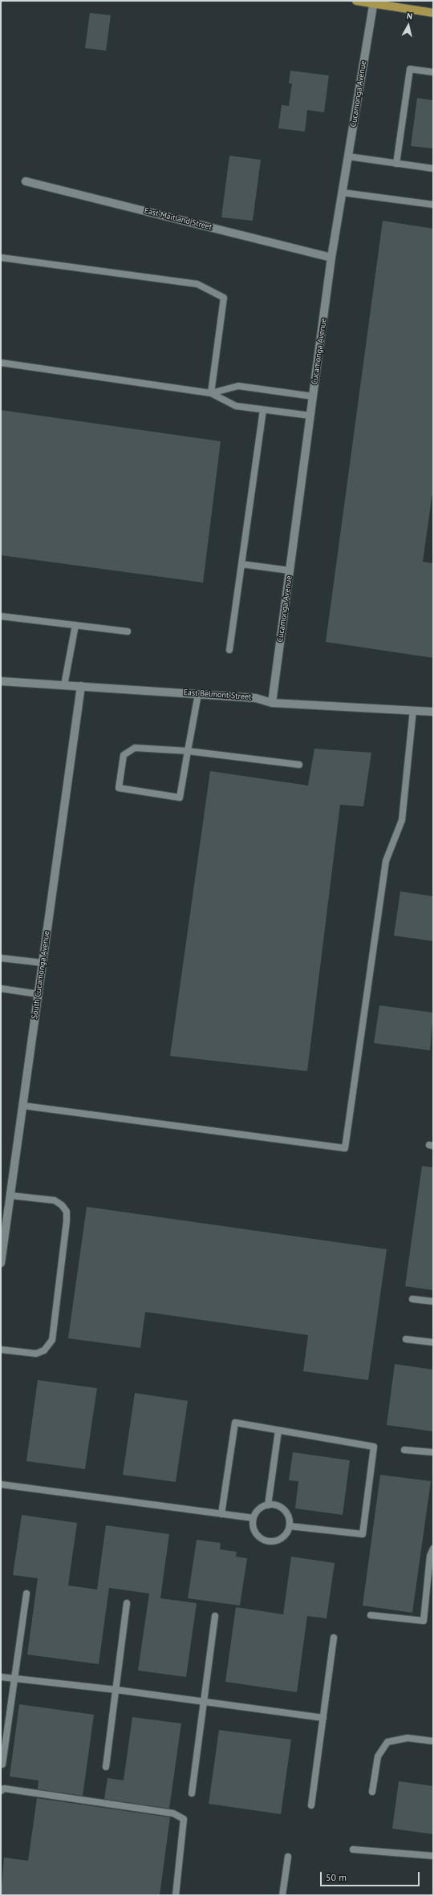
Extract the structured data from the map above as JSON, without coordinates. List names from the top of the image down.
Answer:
{
  "streets": {
    "street": [
      "Cucamonga Avenue",
      "East Maitland Street",
      "East Belmont Street",
      "South Cucamonga Avenue"
    ]
  },
  "crossings": [
    ["Cucamonga Avenue", "East Maitland Street"],
    ["Cucamonga Avenue", "East Belmont Street"],
    ["East Belmont Street", "South Cucamonga Avenue"]
  ],
  "scale_bar": "50 m",
  "north": "top"
}
